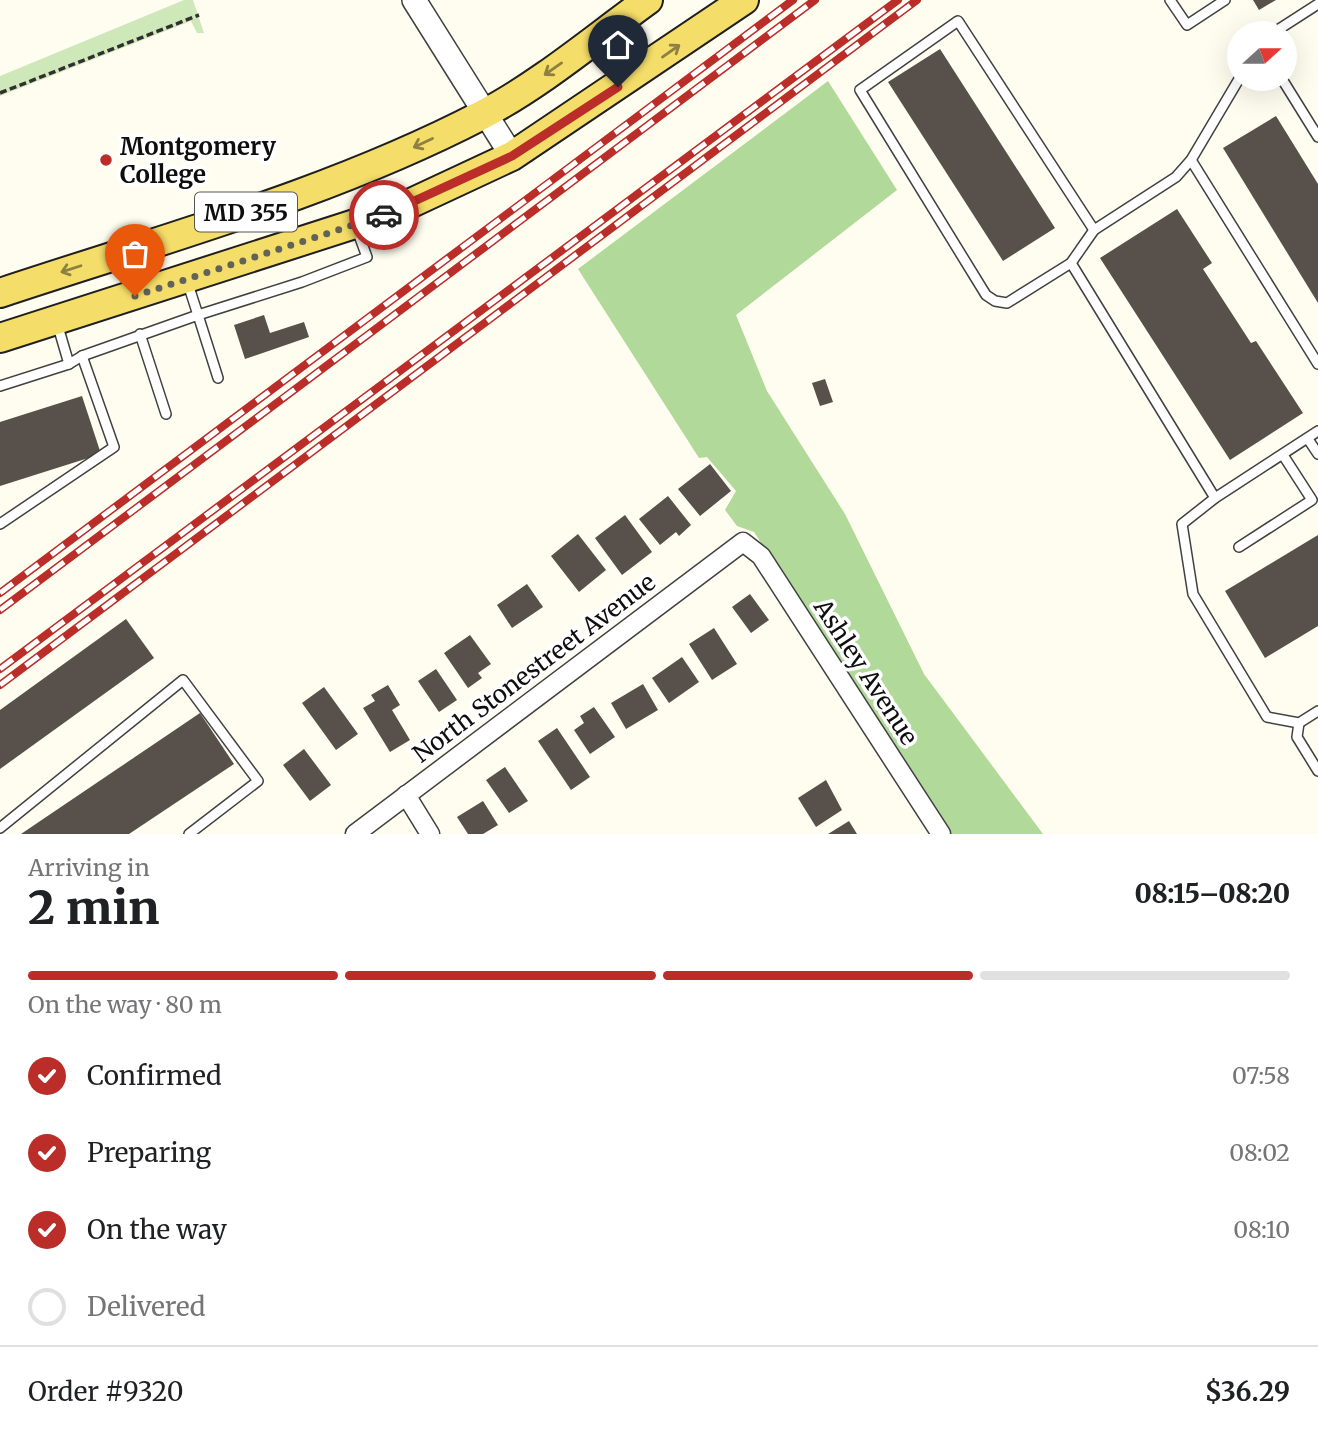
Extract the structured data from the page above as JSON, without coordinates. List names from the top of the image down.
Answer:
{
  "streets": {
    "main road": ["MD 355"],
    "street": ["North Stonestreet Avenue", "Ashley Avenue"]
  },
  "crossings": [
    ["North Stonestreet Avenue", "Ashley Avenue"]
  ],
  "places": ["Montgomery College"],
  "north": "right",
  "page": {
    "heading": ["2 min", "Arriving in", "08:15–08:20"],
    "panel": ["Order #9320", "$36.29"],
    "bar": "On the way · 80 m",
    "list": [
      ["Confirmed", "07:58"],
      ["Preparing", "08:02"],
      ["On the way", "08:10"],
      "Delivered"
    ]
  }
}
